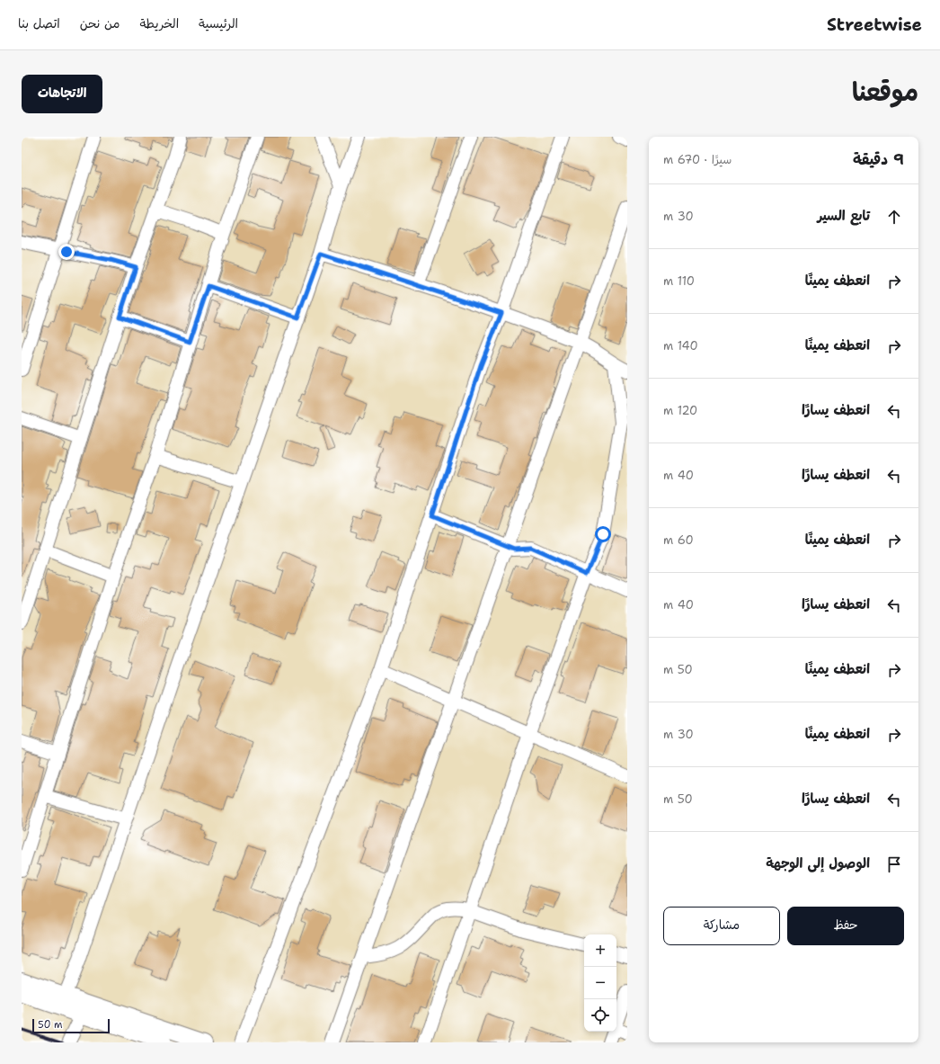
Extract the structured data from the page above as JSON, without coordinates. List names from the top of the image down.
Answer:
{
  "scale_bar": "50 m",
  "page": {
    "header": "Streetwise",
    "nav": [
      "الرئيسية",
      "الخريطة",
      "من نحن",
      "اتصل بنا"
    ],
    "title": "موقعنا",
    "buttons": [
      "الاتجاهات",
      ["حفظ", "مشاركة"]
    ],
    "heading": ["9 دقيقة", "سيرًا · 670 m"],
    "list": [
      ["تابع السير", "30 m"],
      ["انعطف يمينًا", "110 m"],
      ["انعطف يمينًا", "140 m"],
      ["انعطف يسارًا", "120 m"],
      ["انعطف يسارًا", "40 m"],
      ["انعطف يمينًا", "60 m"],
      ["انعطف يسارًا", "40 m"],
      ["انعطف يمينًا", "50 m"],
      ["انعطف يمينًا", "30 m"],
      ["انعطف يسارًا", "50 m"],
      "الوصول إلى الوجهة"
    ],
    "map_buttons": ["+", "−"],
    "scale": "50 m"
  }
}
